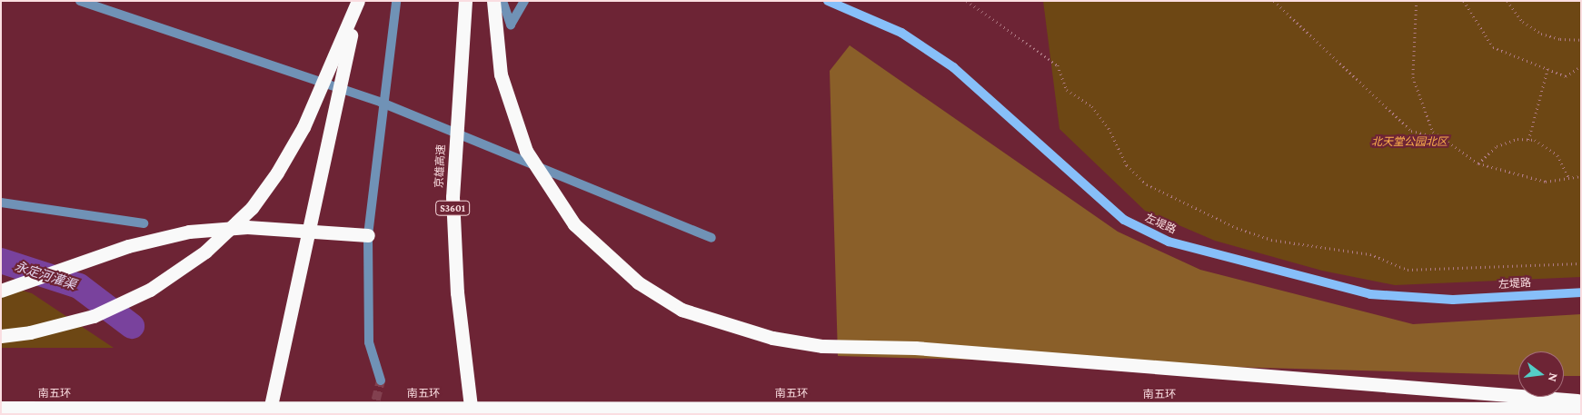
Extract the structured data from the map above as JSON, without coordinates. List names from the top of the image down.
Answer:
{
  "streets": {
    "highway": ["京雄高速", "S3601", "南五环"],
    "main road": ["左堤路"]
  },
  "water": ["永定河灌渠"],
  "parks": ["北天堂公园北区"],
  "north": "right"
}
